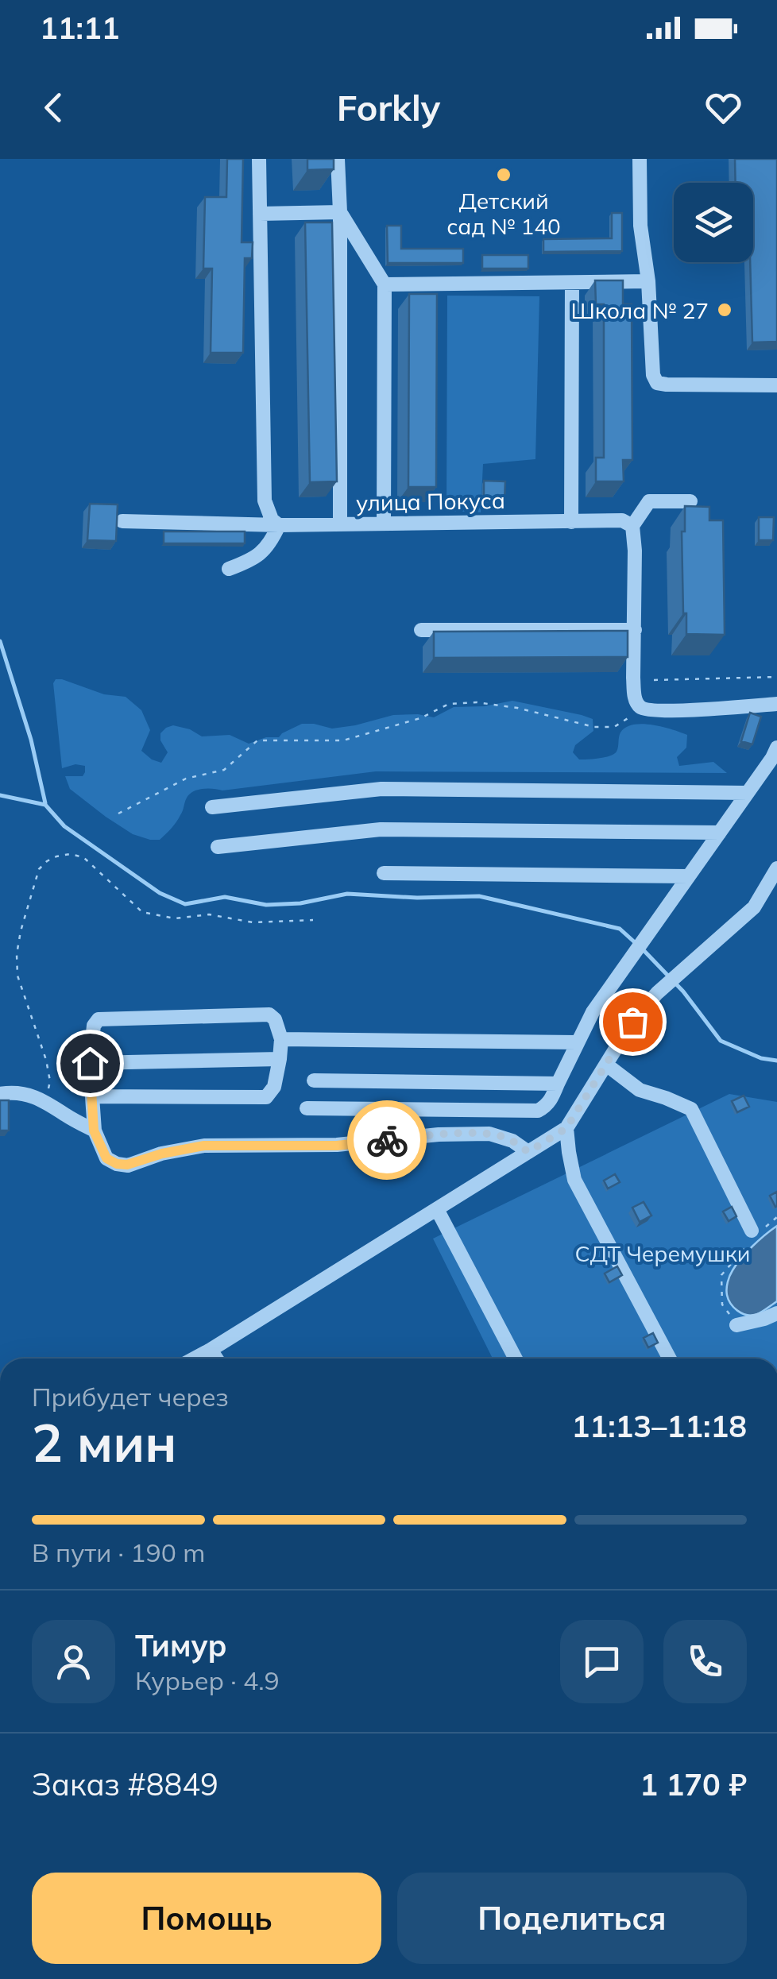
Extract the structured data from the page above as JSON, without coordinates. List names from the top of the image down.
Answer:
{
  "streets": {
    "street": ["улица Покуса"]
  },
  "parks": ["СДТ Черемушки"],
  "places": ["Детский сад № 140", "Школа № 27"],
  "page": {
    "status": "11:11",
    "header": "Forkly",
    "heading": ["2 мин", "Прибудет через", "11:13–11:18"],
    "panel": [
      "Тимур",
      "Курьер · 4.9",
      "Заказ #8849",
      "1 170 ₽"
    ],
    "bar": "В пути · 190 m",
    "buttons": ["Помощь", "Поделиться"]
  }
}
